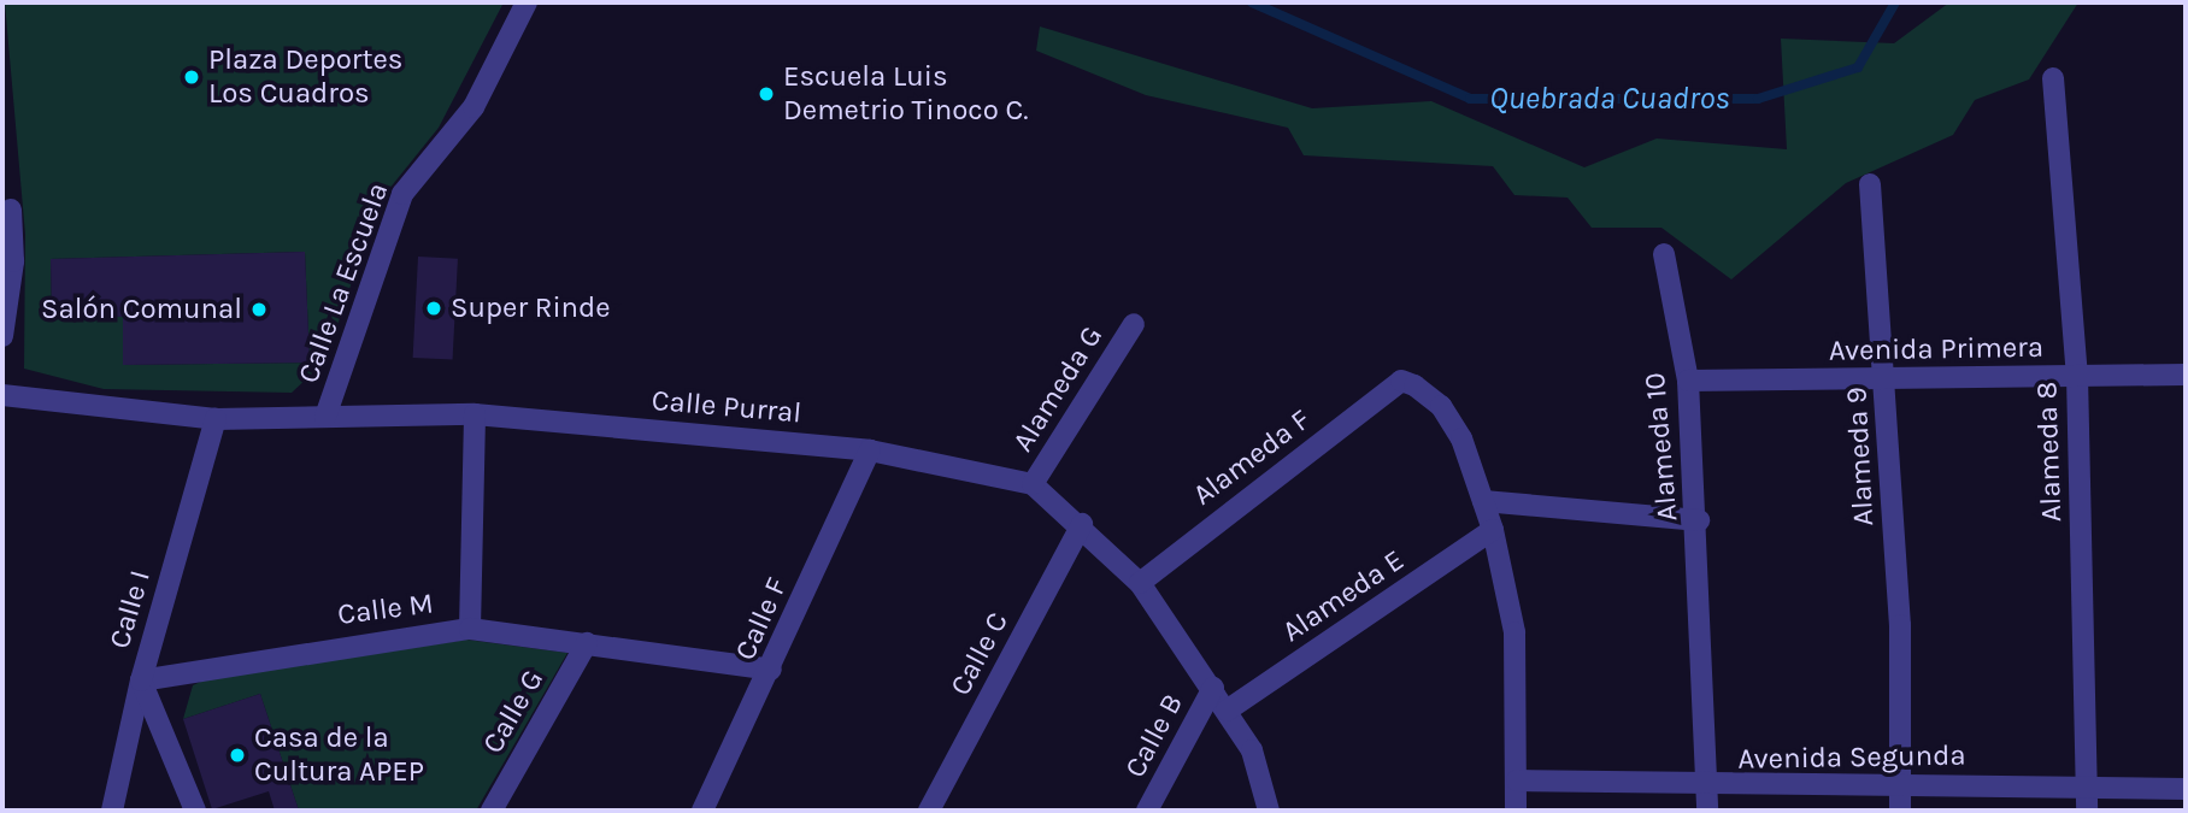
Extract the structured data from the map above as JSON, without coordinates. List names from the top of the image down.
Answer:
{
  "streets": {
    "street": [
      "Calle La Escuela",
      "Avenida Primera",
      "Alameda G",
      "Calle Purral",
      "Alameda 10",
      "Alameda 8",
      "Alameda 9",
      "Alameda F",
      "Alameda E",
      "Calle I",
      "Calle M",
      "Calle F",
      "Calle C",
      "Calle G",
      "Calle B",
      "Avenida Segunda"
    ]
  },
  "crossings": [
    ["Calle La Escuela", "Calle Purral"],
    ["Avenida Primera", "Alameda 10"],
    ["Avenida Primera", "Alameda 8"],
    ["Avenida Primera", "Alameda 9"],
    ["Alameda G", "Calle Purral"],
    ["Calle Purral", "Alameda F"],
    ["Calle Purral", "Alameda E"],
    ["Calle Purral", "Calle I"],
    ["Calle Purral", "Calle F"],
    ["Calle Purral", "Calle C"],
    ["Calle Purral", "Calle B"],
    ["Alameda 10", "Avenida Segunda"],
    ["Alameda 8", "Avenida Segunda"],
    ["Alameda 9", "Avenida Segunda"],
    ["Calle I", "Calle M"],
    ["Calle M", "Calle F"],
    ["Calle M", "Calle G"]
  ],
  "water": ["Quebrada Cuadros"],
  "places": [
    "Plaza Deportes Los Cuadros",
    "Escuela Luis Demetrio Tinoco C.",
    "Super Rinde",
    "Salón Comunal",
    "Casa de la Cultura APEP"
  ]
}
